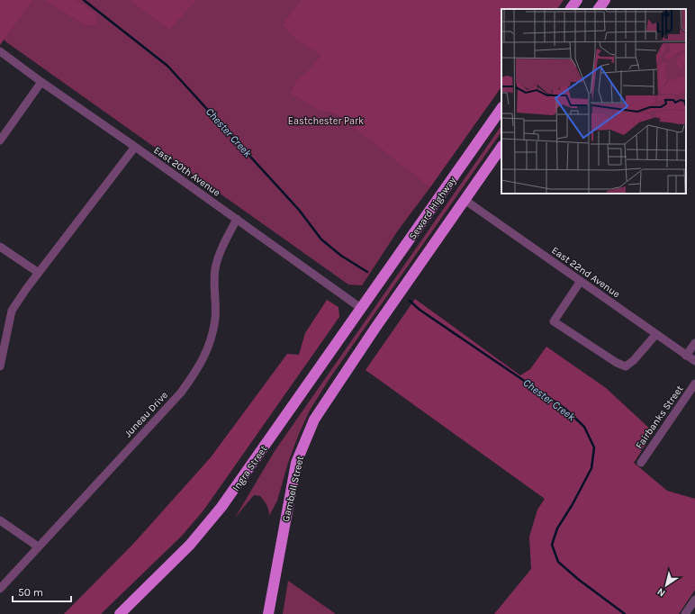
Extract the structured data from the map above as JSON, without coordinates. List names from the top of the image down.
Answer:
{
  "streets": {
    "highway": ["Seward Highway", "Ingra Street", "Gambell Street"],
    "street": [
      "East 20th Avenue",
      "East 22nd Avenue",
      "Juneau Drive",
      "Fairbanks Street"
    ]
  },
  "crossings": [
    ["East 20th Avenue", "Seward Highway"],
    ["East 20th Avenue", "Juneau Drive"],
    ["East 20th Avenue", "Ingra Street"],
    ["Seward Highway", "Ingra Street"],
    ["East 22nd Avenue", "Gambell Street"]
  ],
  "water": ["Chester Creek"],
  "parks": ["Eastchester Park"],
  "scale_bar": "50 m",
  "north": "bottom left"
}
